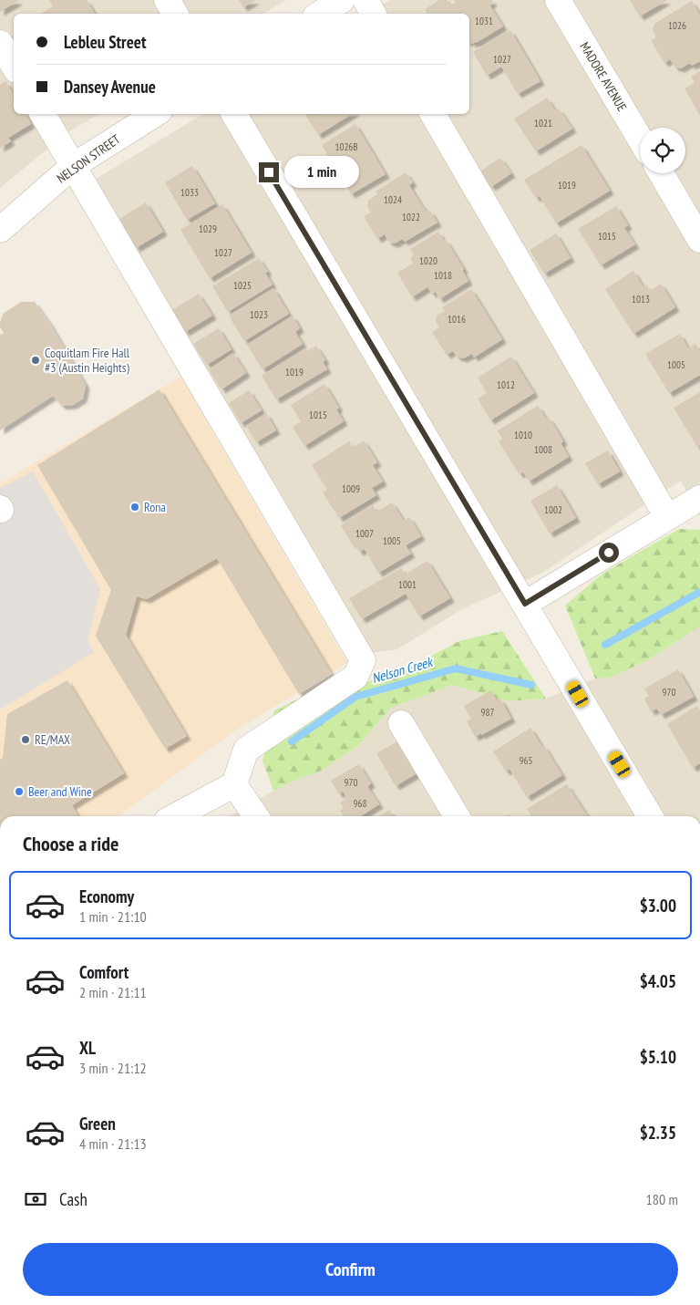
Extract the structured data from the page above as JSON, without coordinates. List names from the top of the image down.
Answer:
{
  "streets": {
    "street": ["MADORE AVENUE", "NELSON STREET"]
  },
  "water": ["Nelson Creek"],
  "places": [
    "Coquitlam Fire Hall #3 (Austin Heights)",
    "Rona",
    "RE/MAX",
    "Beer and Wine"
  ],
  "house_numbers": [
    "1031",
    "1026",
    "1027",
    "1021",
    "1026B",
    "1019",
    "1033",
    "1024",
    "1022",
    "1029",
    "1015",
    "1027",
    "1020",
    "1018",
    "1025",
    "1013",
    "1023",
    "1016",
    "1005",
    "1019",
    "1012",
    "1015",
    "1010",
    "1008",
    "1009",
    "1002",
    "1007",
    "1005",
    "1001",
    "970",
    "987",
    "965",
    "970",
    "968"
  ],
  "page": {
    "banner": ["Lebleu Street", "Dansey Avenue"],
    "bubble": "1 min",
    "heading": "Choose a ride",
    "list": [
      {
        "name": "Economy",
        "note": "1 min · 21:10",
        "value": "$3.00"
      },
      {
        "name": "Comfort",
        "note": "2 min · 21:11",
        "value": "$4.05"
      },
      {
        "name": "XL",
        "note": "3 min · 21:12",
        "value": "$5.10"
      },
      {
        "name": "Green",
        "note": "4 min · 21:13",
        "value": "$2.35"
      }
    ],
    "pay": ["Cash", "180 m"],
    "buttons": "Confirm"
  }
}
